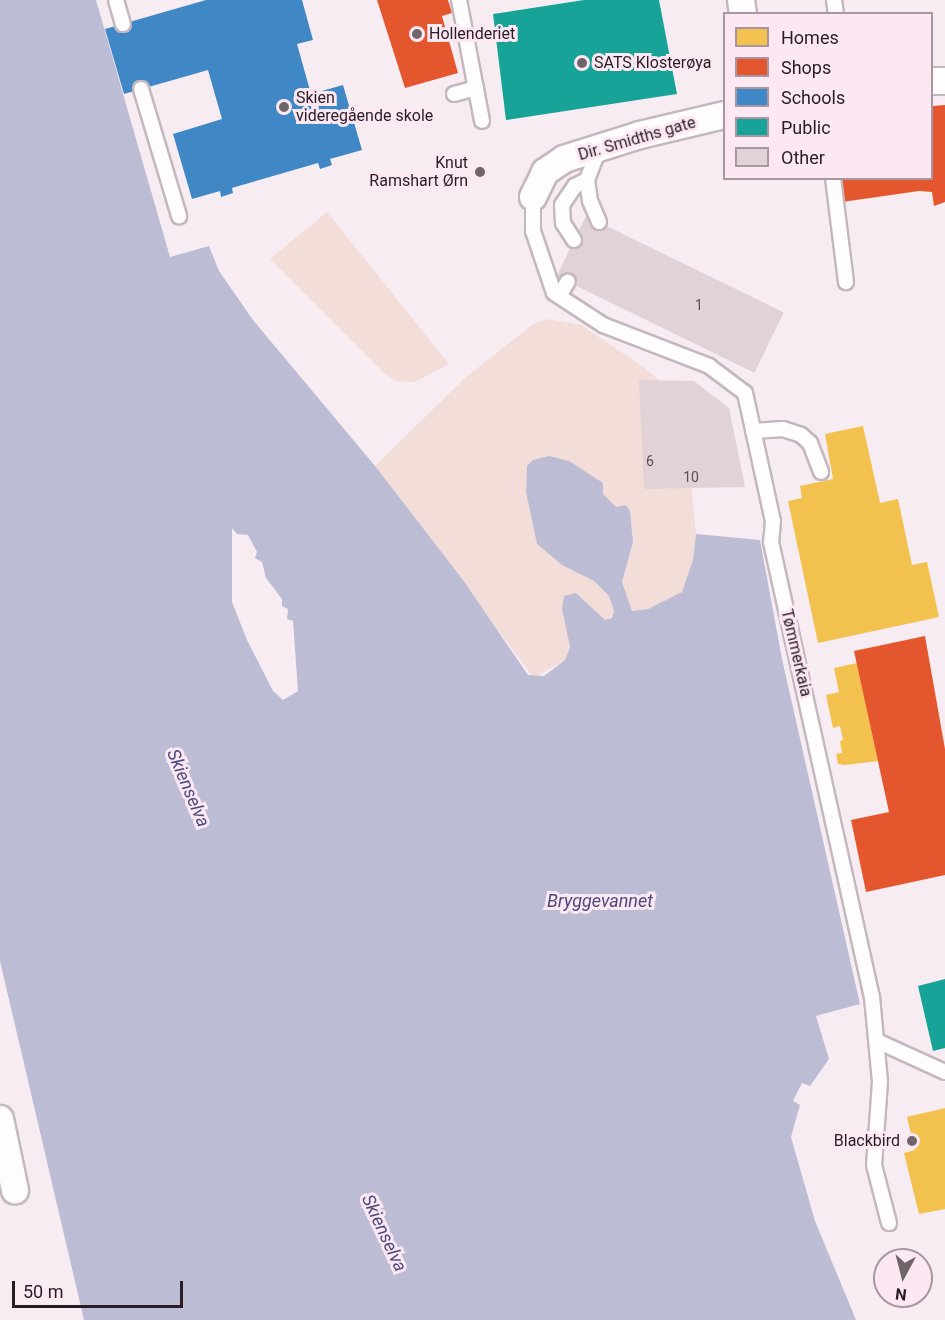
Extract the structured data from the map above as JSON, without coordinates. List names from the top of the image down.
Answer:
{
  "streets": {
    "street": ["Dir. Smidths gate"],
    "lane": ["Tømmerkaia"]
  },
  "crossings": [
    ["Dir. Smidths gate", "Tømmerkaia"]
  ],
  "water": ["Skienselva", "Bryggevannet"],
  "places": [
    "Hollenderiet",
    "SATS Klosterøya",
    "Skien videregående skole",
    "Knut Ramshart Ørn",
    "Blackbird"
  ],
  "house_numbers": ["1", "6", "10"],
  "legend": [
    "Homes",
    "Shops",
    "Schools",
    "Public",
    "Other"
  ],
  "scale_bar": "50 m",
  "north": "bottom"
}
